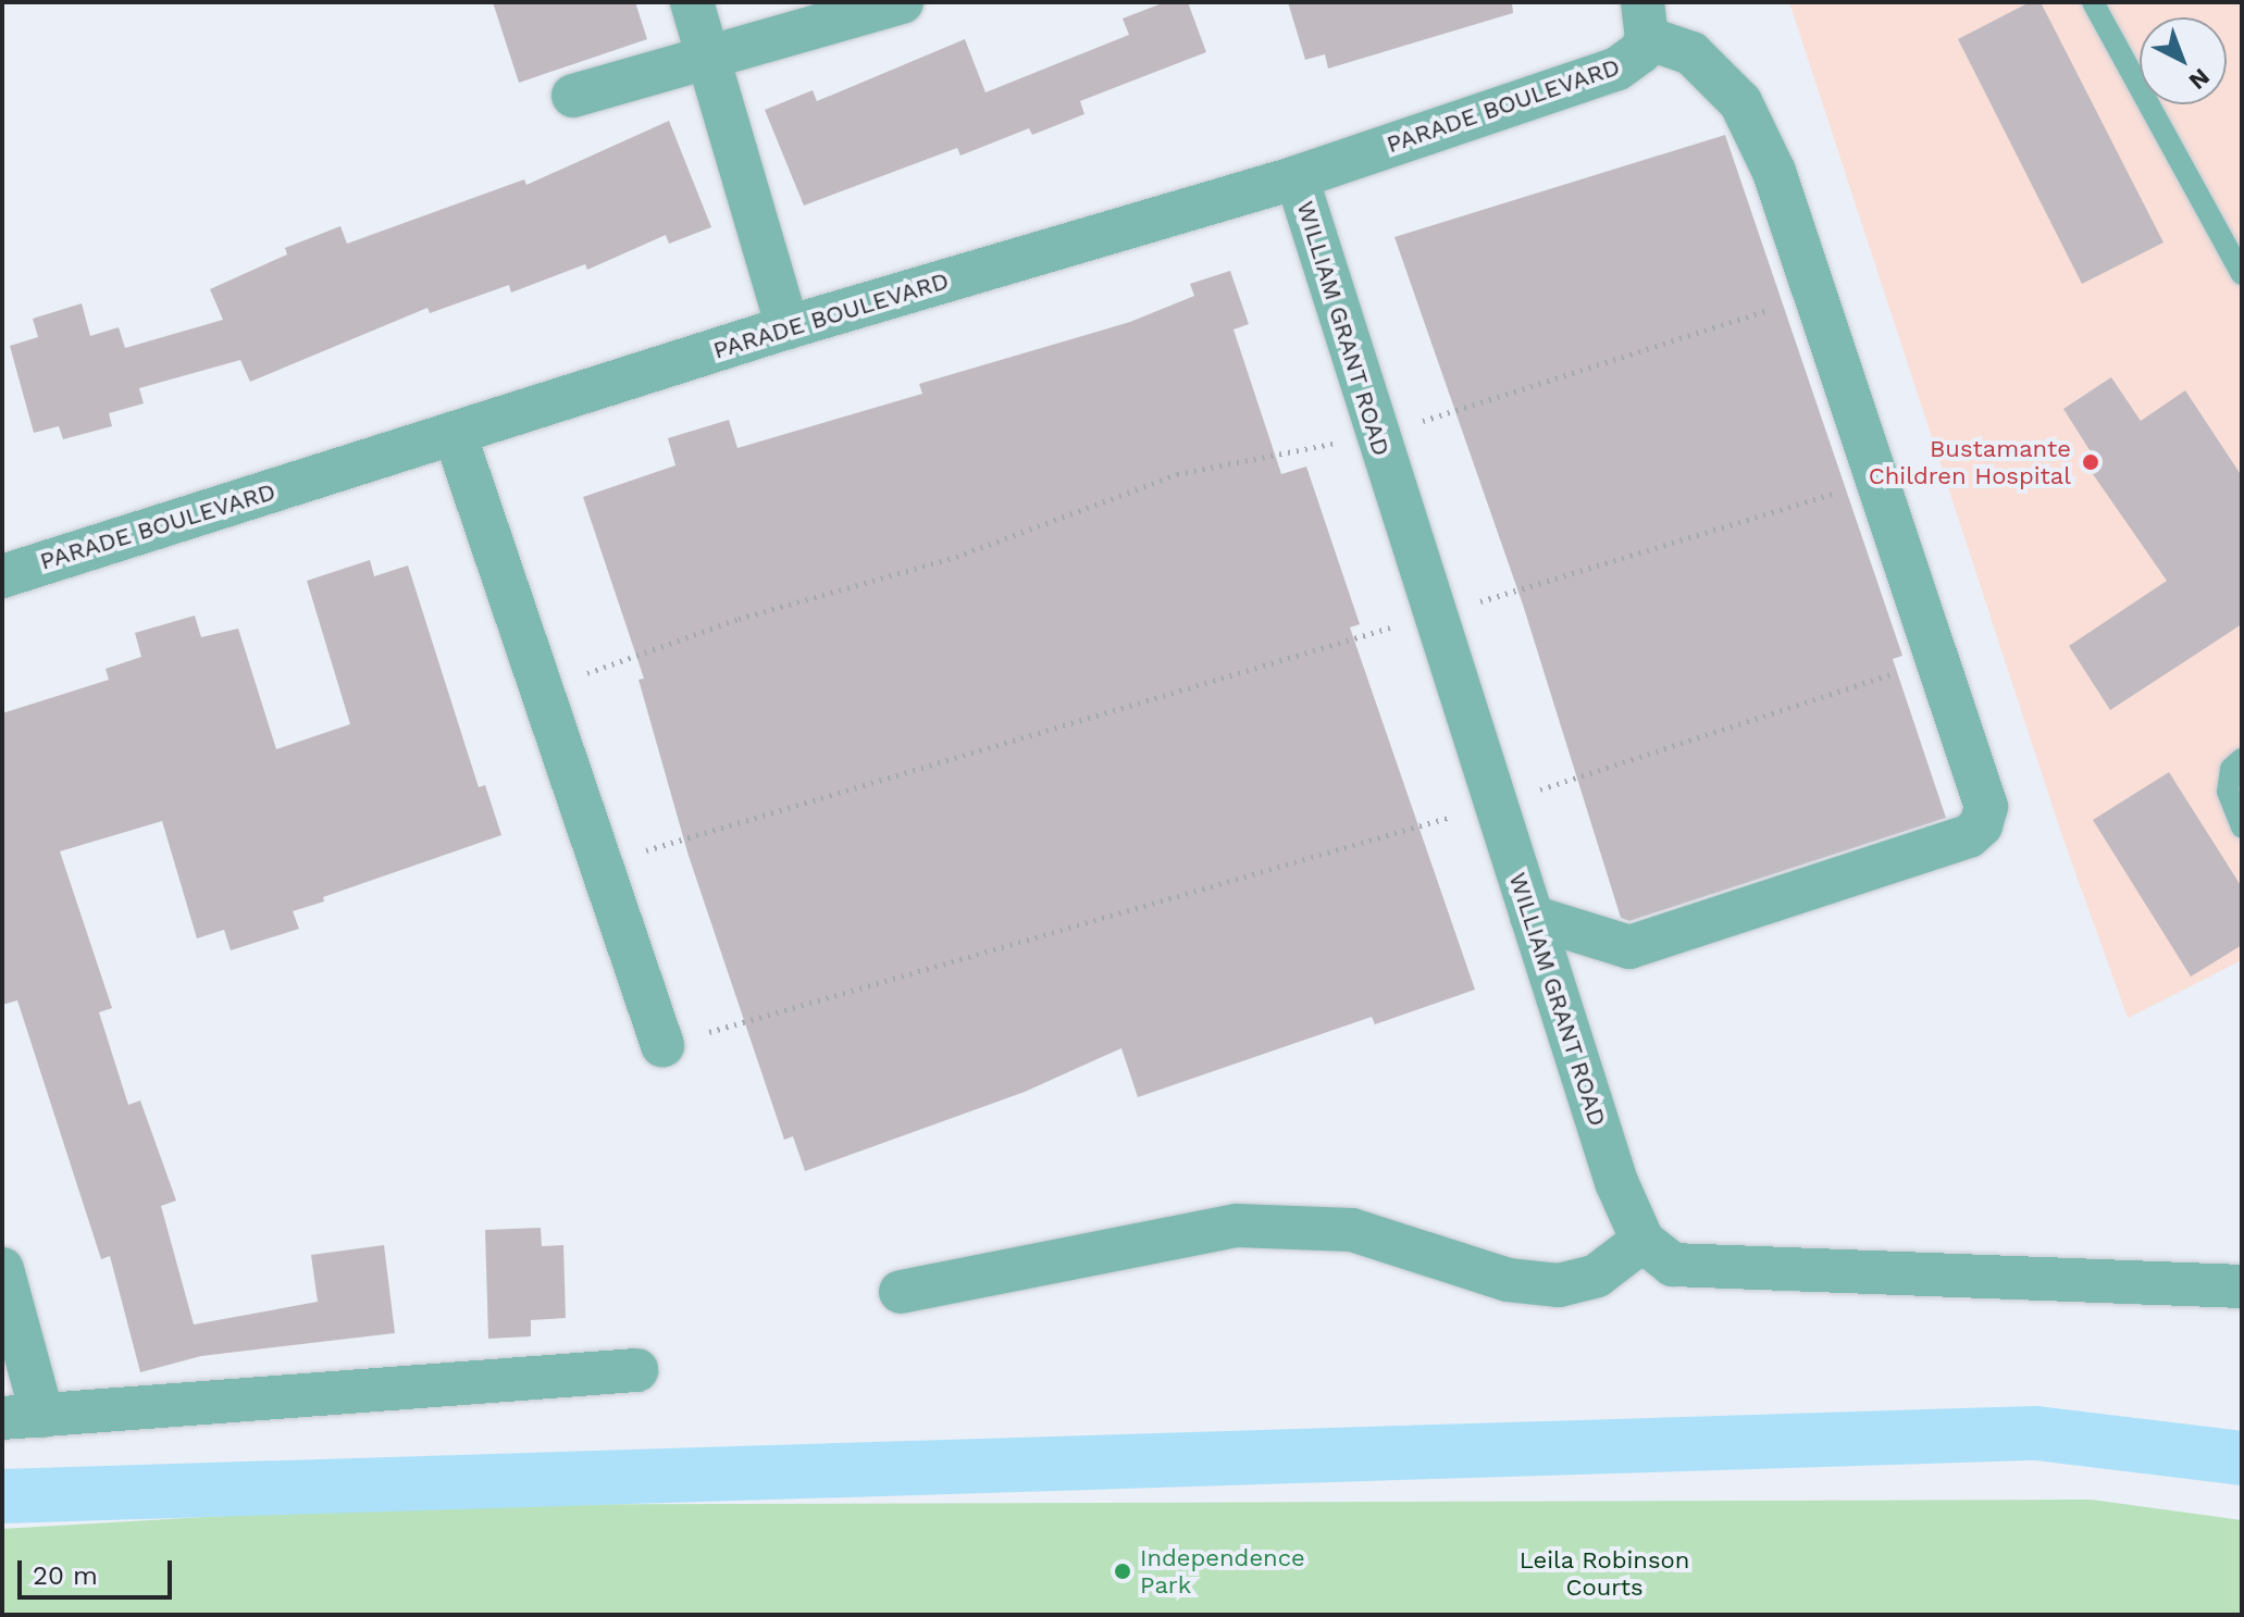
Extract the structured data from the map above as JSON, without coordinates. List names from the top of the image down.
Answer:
{
  "streets": {
    "street": ["PARADE BOULEVARD", "WILLIAM GRANT ROAD"]
  },
  "crossings": [
    ["PARADE BOULEVARD", "WILLIAM GRANT ROAD"]
  ],
  "parks": ["Leila Robinson Courts"],
  "places": ["Bustamante Children Hospital", "Independence Park"],
  "scale_bar": "20 m",
  "north": "bottom right"
}
